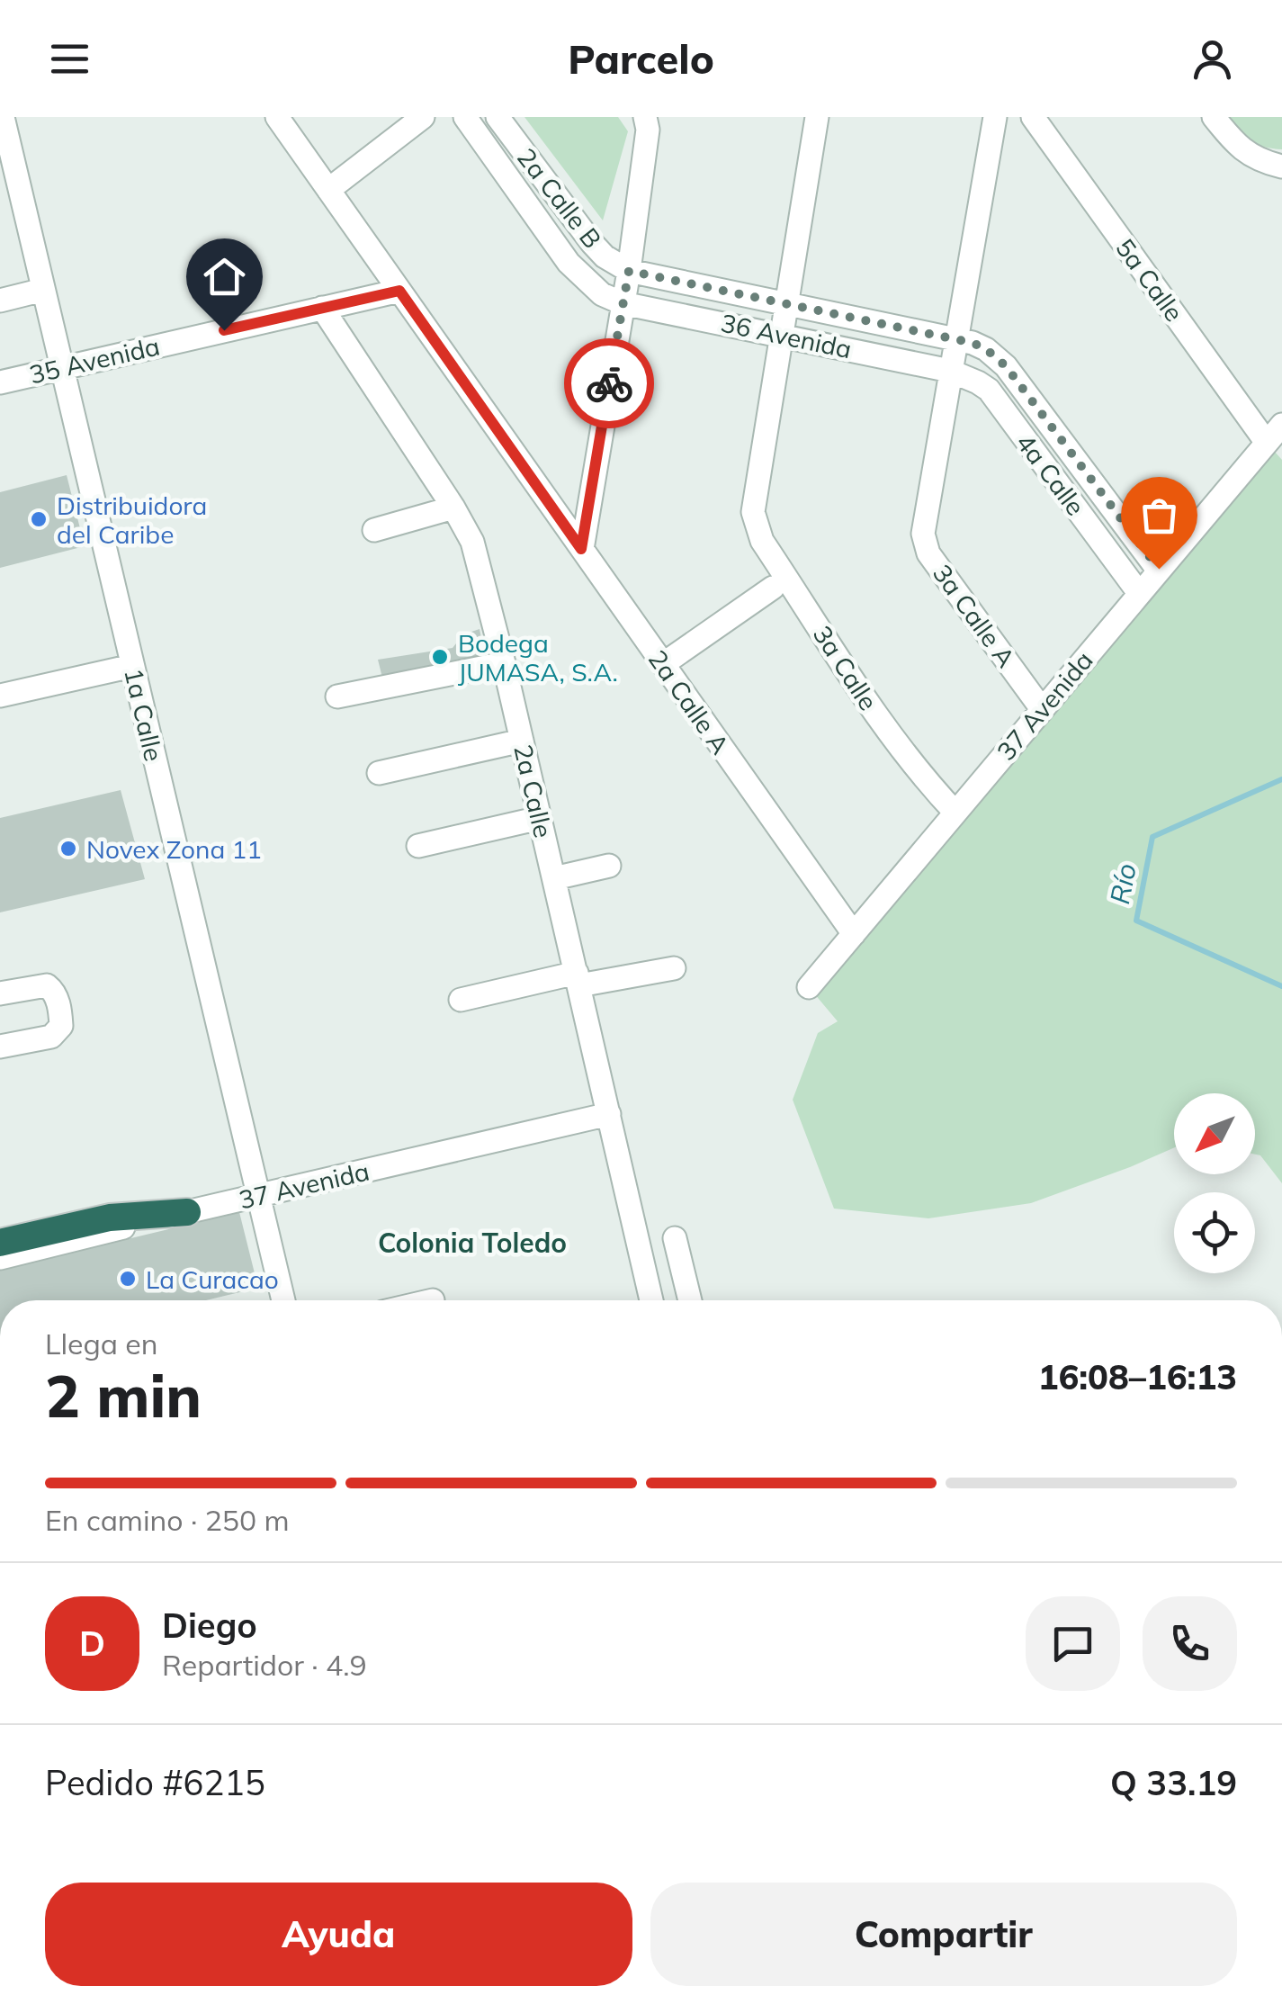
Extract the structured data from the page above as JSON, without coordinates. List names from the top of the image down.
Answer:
{
  "streets": {
    "street": [
      "2a Calle B",
      "5a Calle",
      "36 Avenida",
      "35 Avenida",
      "4a Calle",
      "3a Calle A",
      "3a Calle",
      "2a Calle A",
      "37 Avenida",
      "1a Calle",
      "2a Calle"
    ]
  },
  "crossings": [
    ["2a Calle B", "36 Avenida"],
    ["5a Calle", "37 Avenida"],
    ["36 Avenida", "4a Calle"],
    ["36 Avenida", "3a Calle A"],
    ["36 Avenida", "3a Calle"],
    ["35 Avenida", "2a Calle A"],
    ["35 Avenida", "1a Calle"],
    ["35 Avenida", "2a Calle"],
    ["4a Calle", "3a Calle A"],
    ["4a Calle", "37 Avenida"],
    ["3a Calle A", "37 Avenida"],
    ["3a Calle", "37 Avenida"],
    ["2a Calle A", "37 Avenida"],
    ["37 Avenida", "1a Calle"],
    ["37 Avenida", "2a Calle"]
  ],
  "districts": ["Colonia Toledo"],
  "water": ["Río"],
  "places": [
    "Distribuidora del Caribe",
    "Bodega JUMASA, S.A.",
    "Novex Zona 11",
    "La Curacao"
  ],
  "north": "bottom left",
  "page": {
    "header": "Parcelo",
    "heading": ["2 min", "Llega en", "16:08–16:13"],
    "panel": [
      "Diego",
      "Repartidor · 4.9",
      "Pedido #6215",
      "Q 33.19"
    ],
    "bar": "En camino · 250 m",
    "round": "D",
    "buttons": ["Ayuda", "Compartir"]
  }
}
